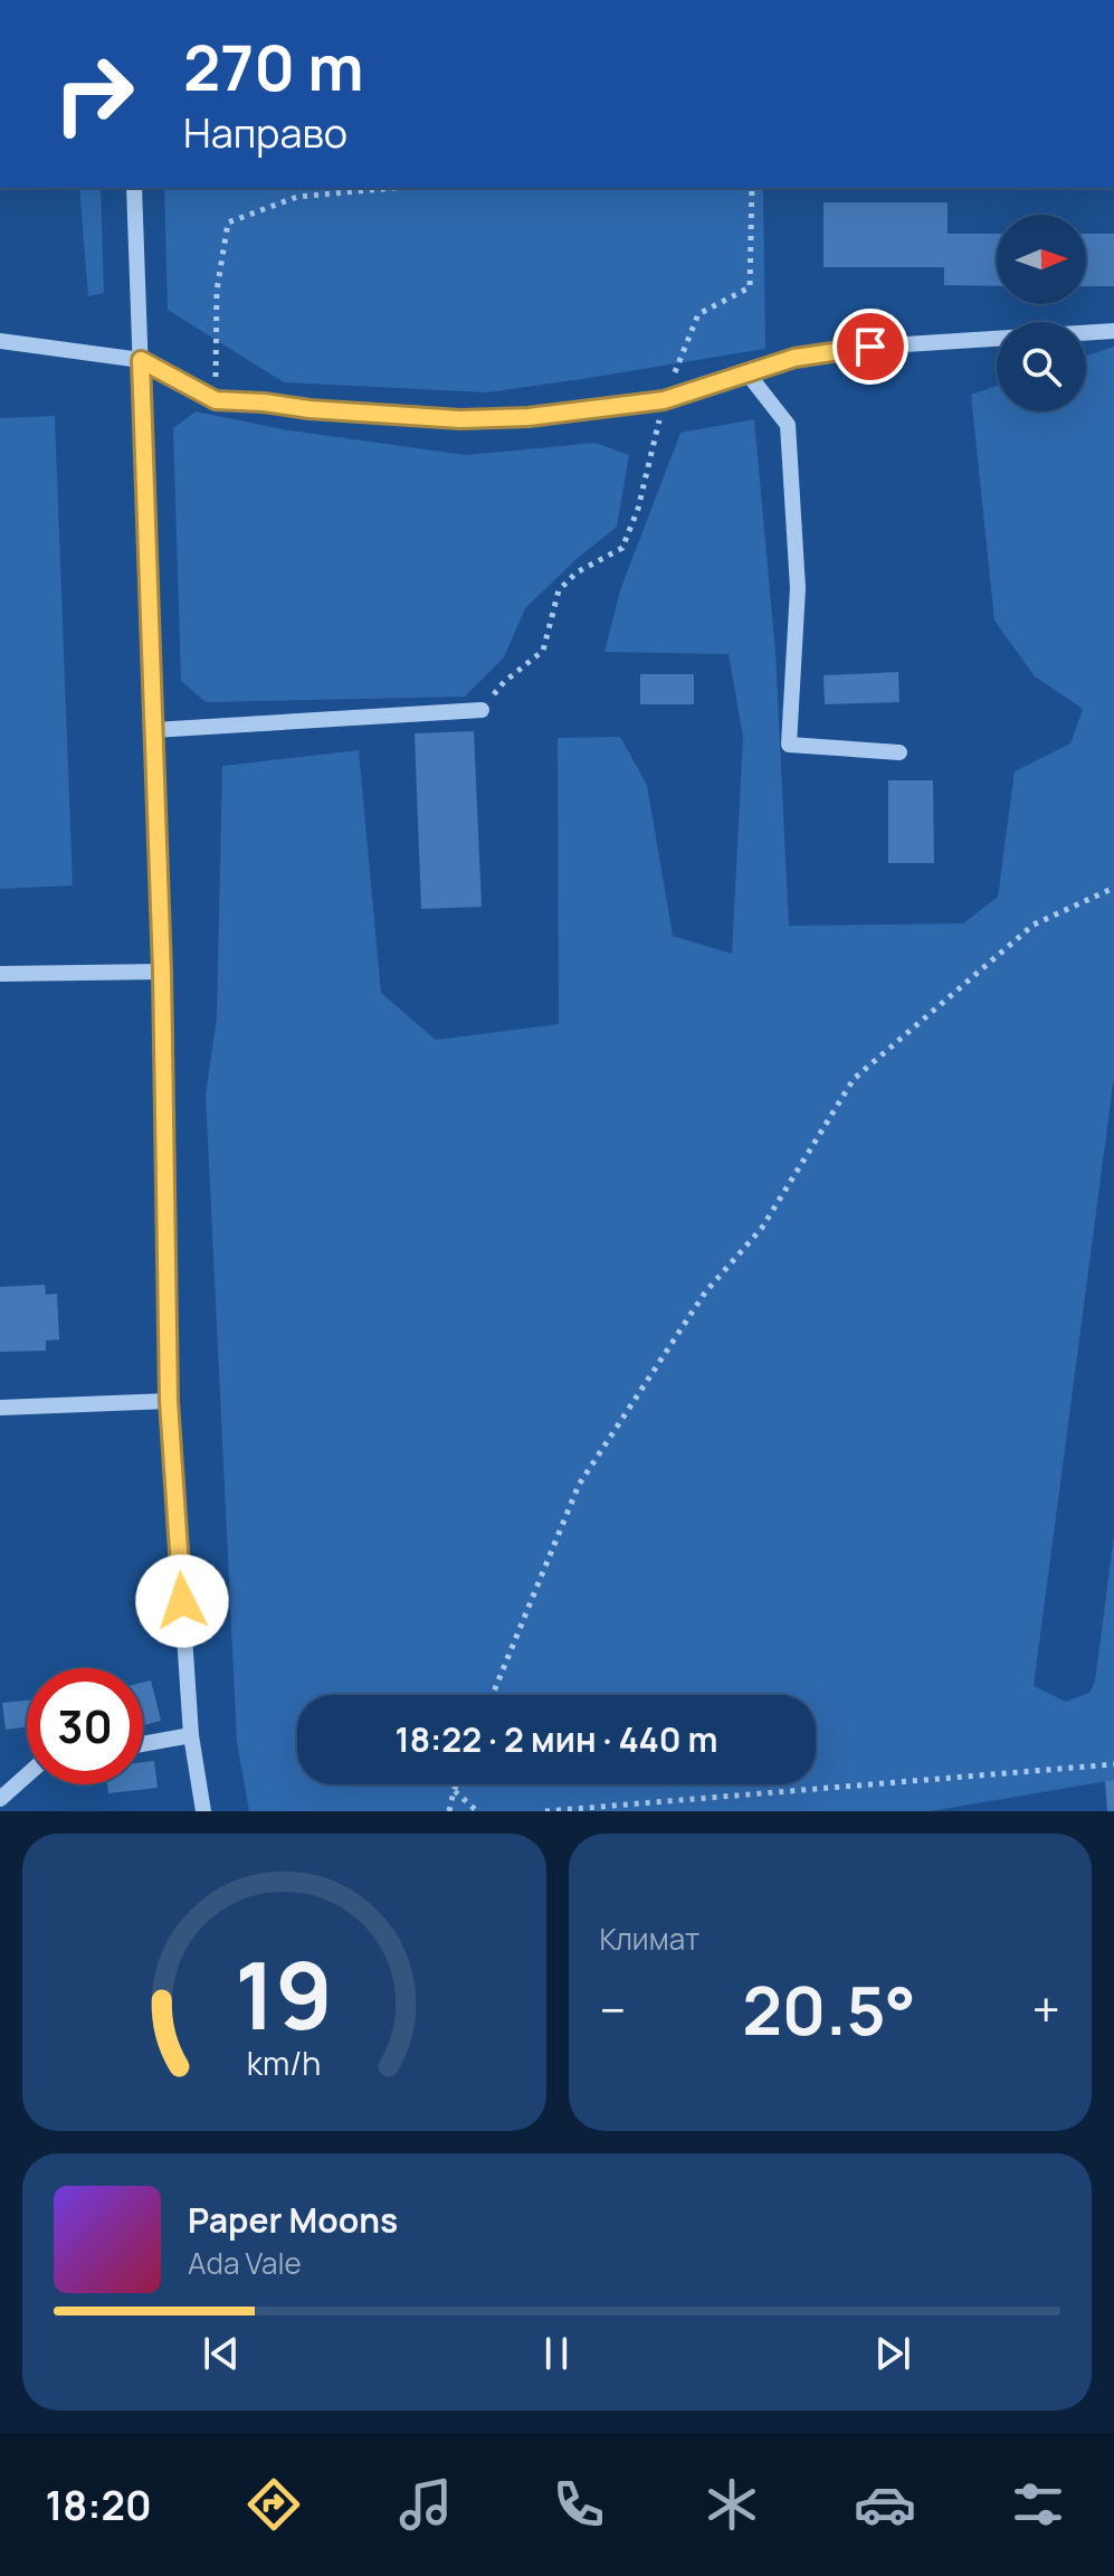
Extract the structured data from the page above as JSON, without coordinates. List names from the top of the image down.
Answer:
{
  "north": "right",
  "page": {
    "turn": ["270 m", "Направо"],
    "limit": "30",
    "trip": "18:22 · 2 мин · 440 m",
    "tile": "Климат",
    "heat": ["−", "20.5°", "+"],
    "song": ["Paper Moons", "Ada Vale"],
    "tabs": "18:20",
    "gauge": ["19", "km/h"]
  }
}
